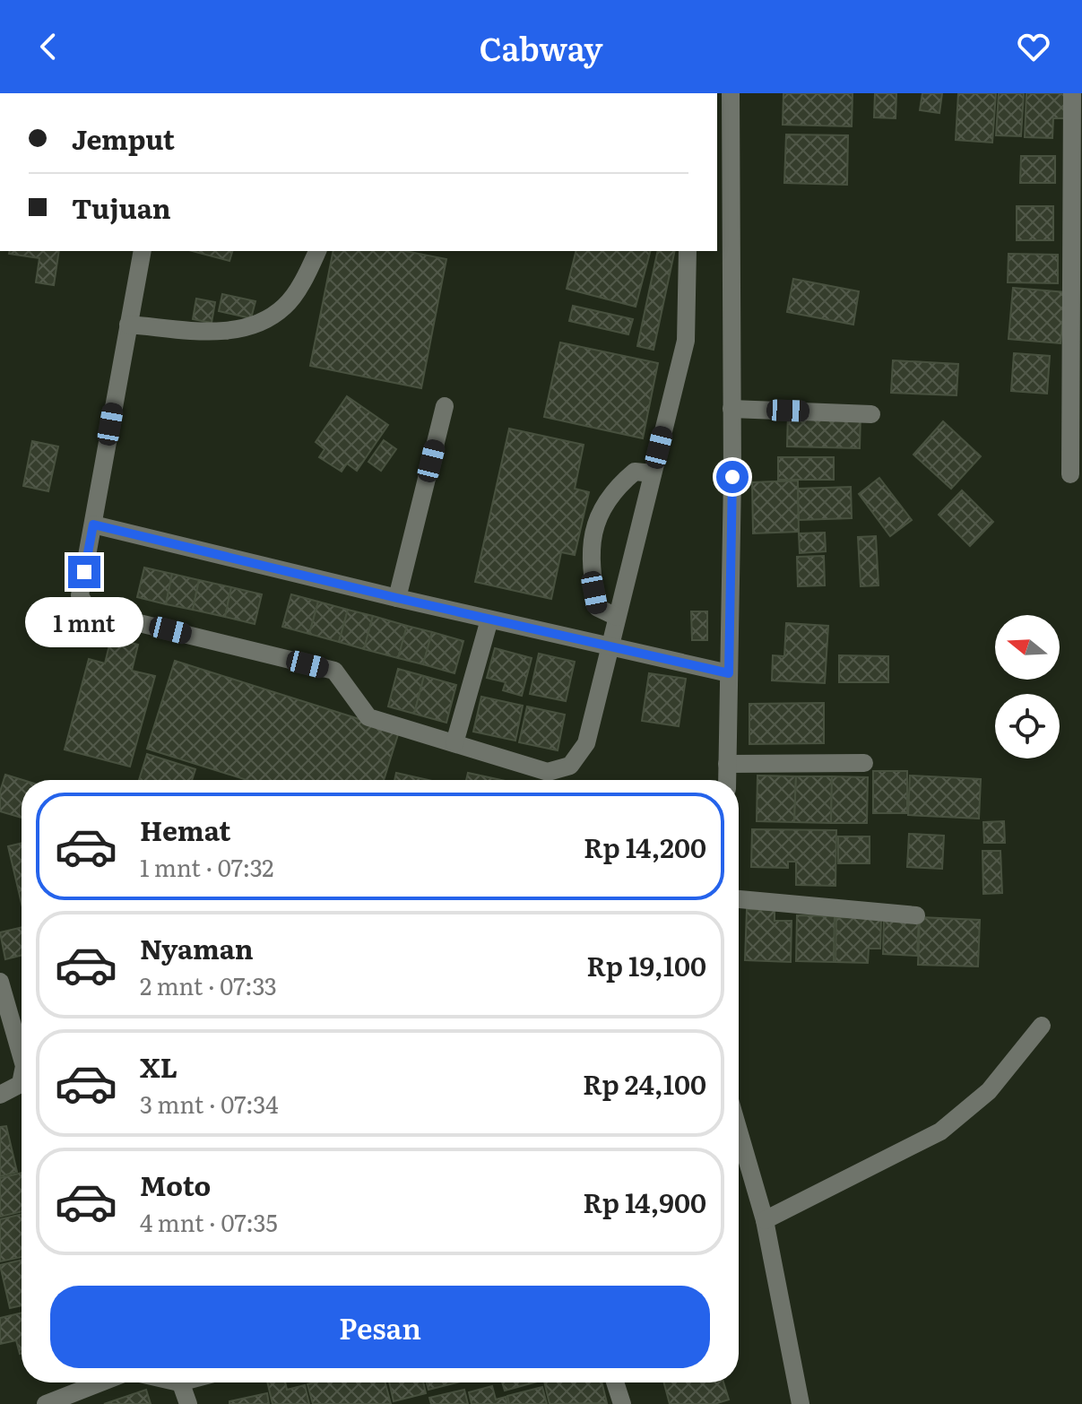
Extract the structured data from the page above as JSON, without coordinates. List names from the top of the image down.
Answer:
{
  "north": "left",
  "page": {
    "header": "Cabway",
    "banner": ["Jemput", "Tujuan"],
    "bubble": "1 mnt",
    "list": [
      {
        "name": "Hemat",
        "note": "1 mnt · 07:32",
        "value": "Rp 14,200"
      },
      {
        "name": "Nyaman",
        "note": "2 mnt · 07:33",
        "value": "Rp 19,100"
      },
      {
        "name": "XL",
        "note": "3 mnt · 07:34",
        "value": "Rp 24,100"
      },
      {
        "name": "Moto",
        "note": "4 mnt · 07:35",
        "value": "Rp 14,900"
      }
    ],
    "buttons": "Pesan"
  }
}
